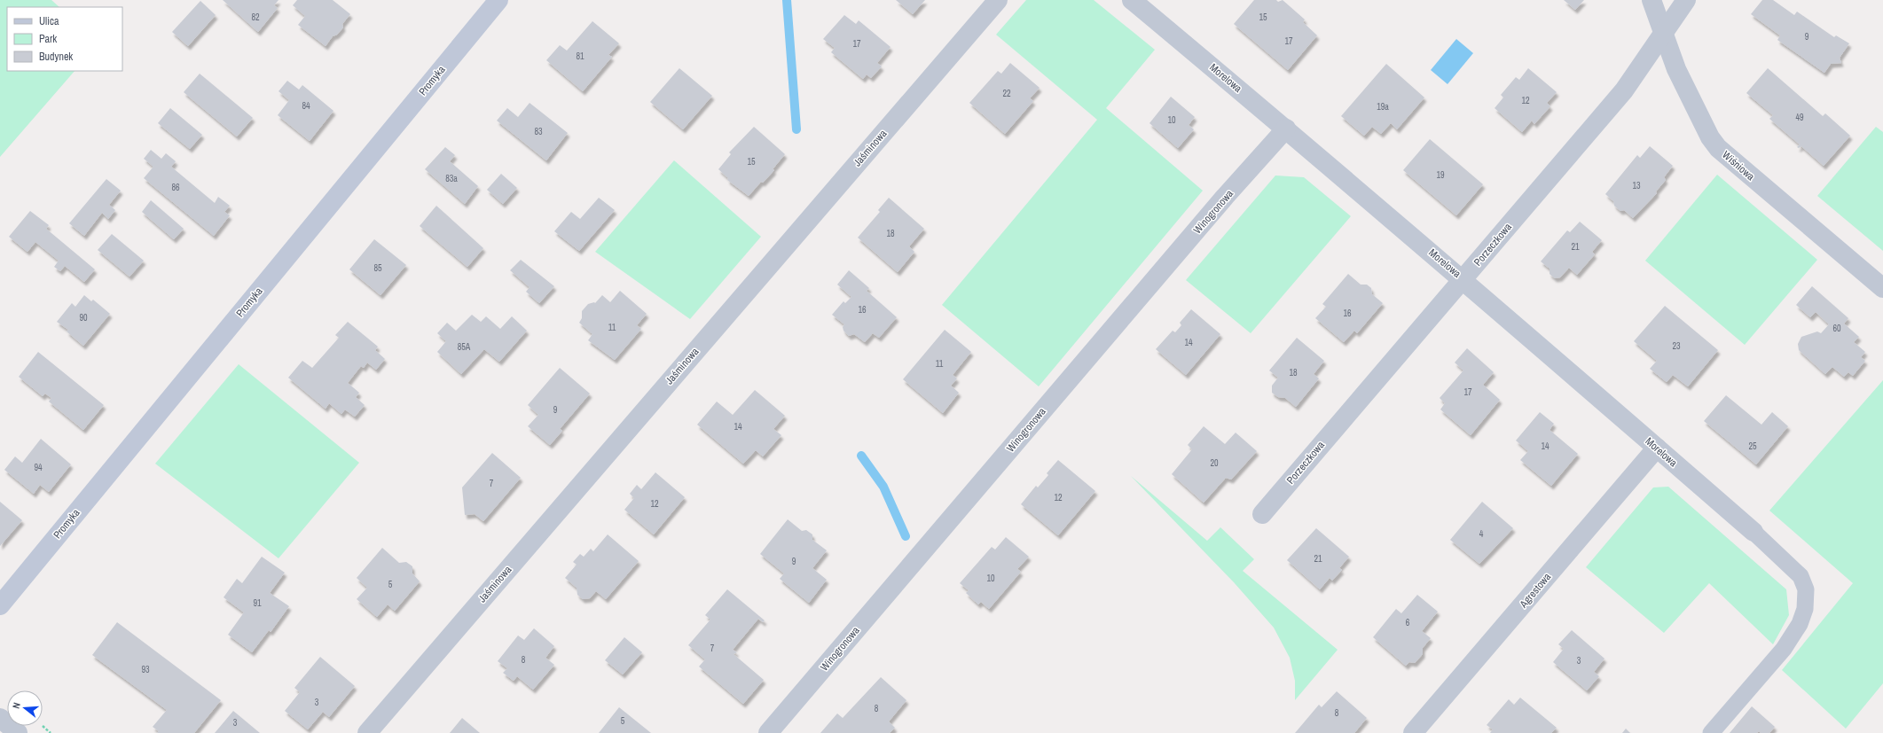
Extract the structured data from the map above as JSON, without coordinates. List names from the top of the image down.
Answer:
{
  "streets": {
    "street": [
      "Morelowa",
      "Promyka",
      "Jaśminowa",
      "Wiśniowa",
      "Winogronowa",
      "Porzeczkowa",
      "Agrestowa"
    ]
  },
  "crossings": [
    ["Morelowa", "Winogronowa"],
    ["Morelowa", "Porzeczkowa"],
    ["Morelowa", "Agrestowa"],
    ["Wiśniowa", "Porzeczkowa"]
  ],
  "house_numbers": [
    "82",
    "15",
    "9",
    "17",
    "17",
    "81",
    "22",
    "12",
    "84",
    "19a",
    "49",
    "10",
    "83",
    "15",
    "19",
    "83a",
    "13",
    "86",
    "18",
    "21",
    "85",
    "16",
    "16",
    "90",
    "11",
    "60",
    "14",
    "23",
    "85A",
    "11",
    "18",
    "17",
    "9",
    "14",
    "14",
    "25",
    "20",
    "94",
    "7",
    "12",
    "12",
    "4",
    "21",
    "9",
    "10",
    "5",
    "91",
    "6",
    "7",
    "8",
    "3",
    "93",
    "3",
    "8",
    "8",
    "5",
    "3"
  ],
  "legend": ["Ulica", "Park", "Budynek"],
  "north": "left"
}
